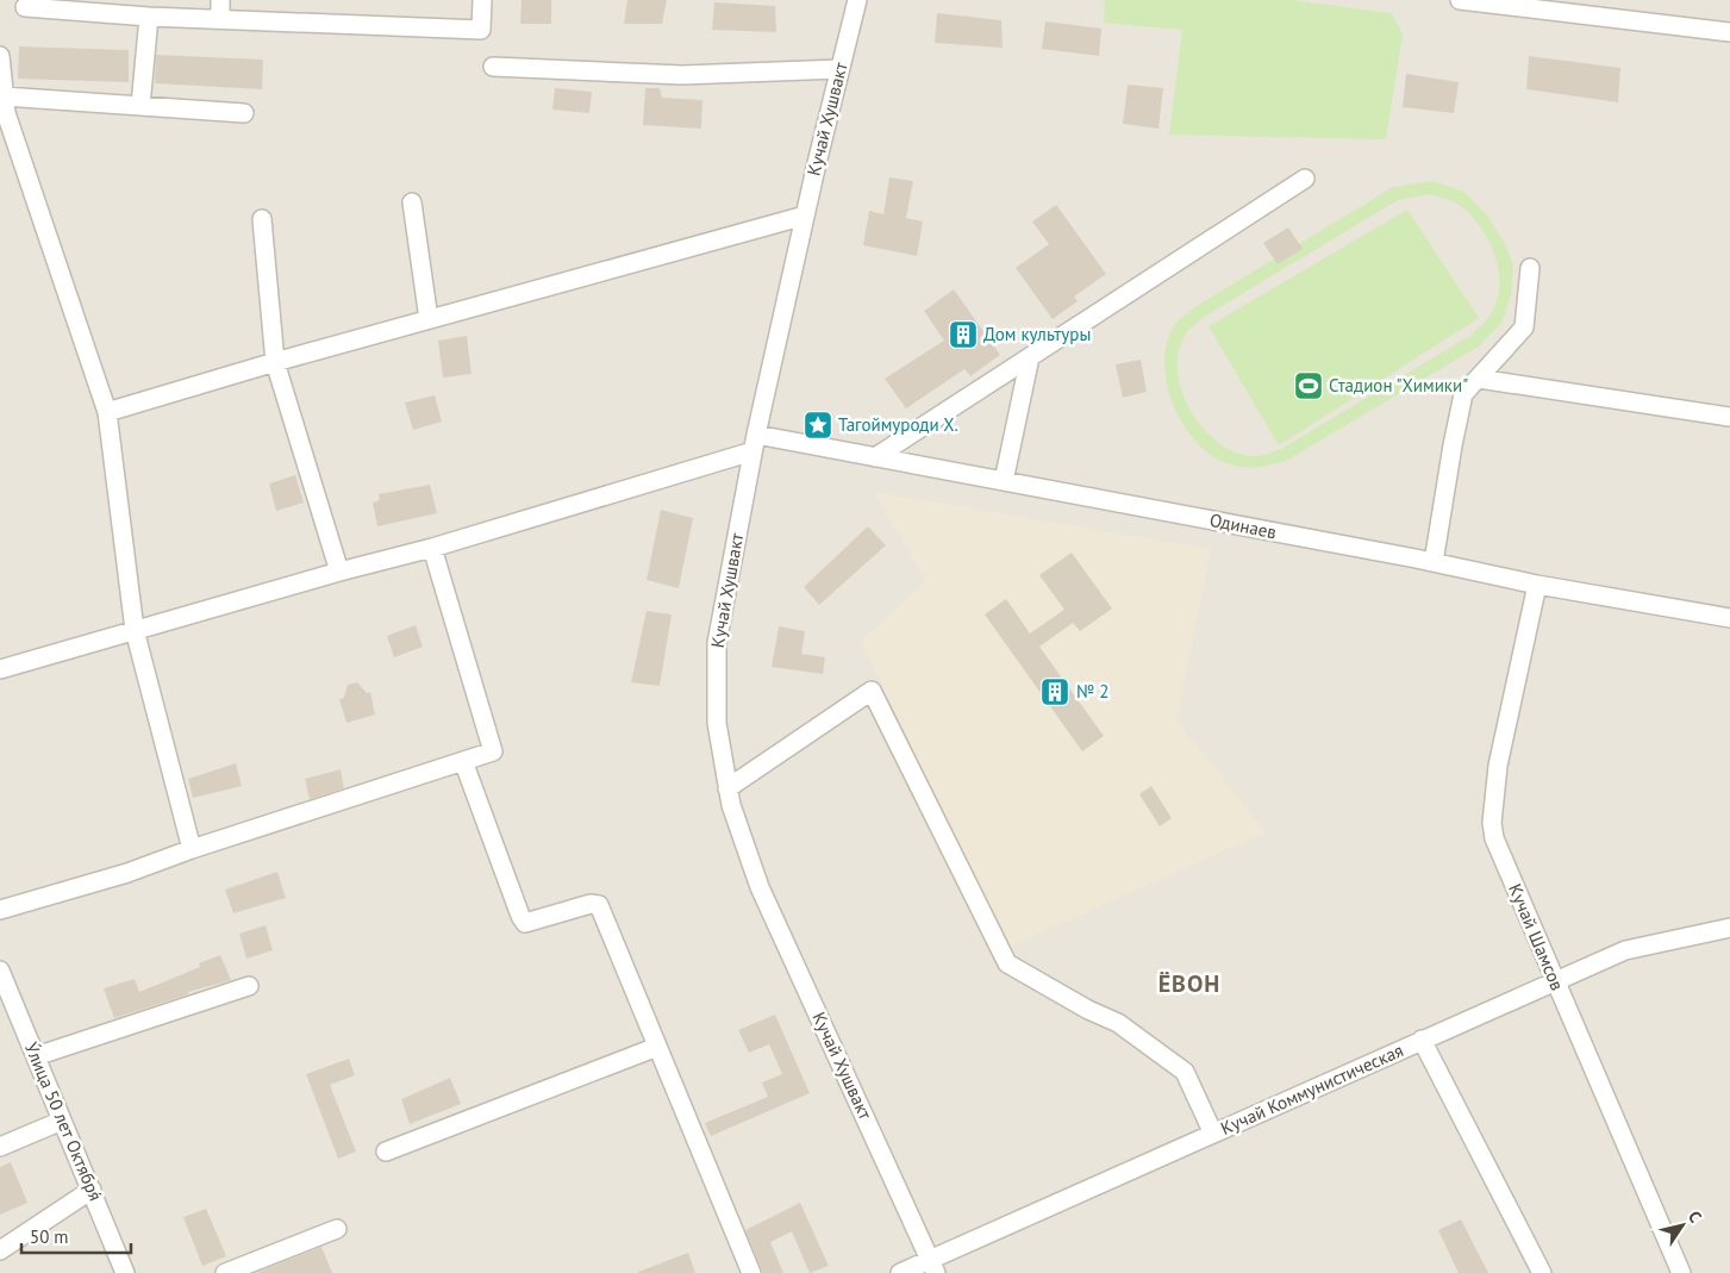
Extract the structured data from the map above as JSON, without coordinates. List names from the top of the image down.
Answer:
{
  "streets": {
    "street": [
      "Кучай Хушвакт",
      "Одинаев",
      "Кучай Шамсов",
      "Кучай Коммунистическая",
      "У́лица 50 лет Октября́"
    ]
  },
  "crossings": [
    ["Кучай Хушвакт", "Одинаев"],
    ["Кучай Хушвакт", "Кучай Коммунистическая"],
    ["Одинаев", "Кучай Шамсов"],
    ["Кучай Шамсов", "Кучай Коммунистическая"]
  ],
  "districts": ["ЁВОН"],
  "places": {
    "building": ["Дом культуры", "№ 2"],
    "sports": ["Стадион \"Химики\""],
    "place": ["Тагоймуроди Х."]
  },
  "scale_bar": "50 m",
  "north": "top right"
}
